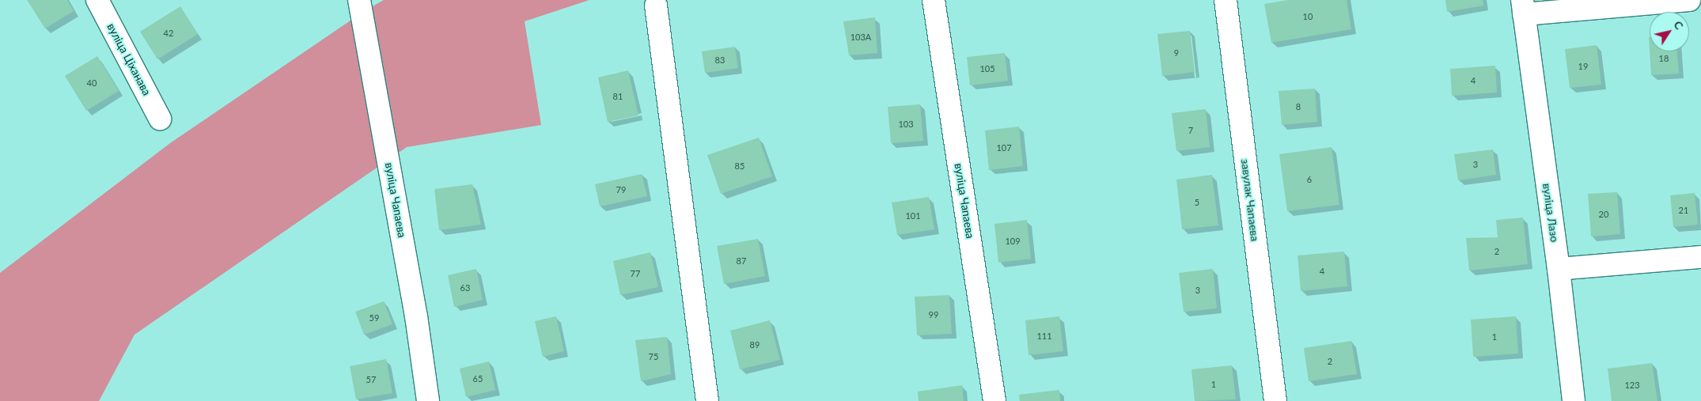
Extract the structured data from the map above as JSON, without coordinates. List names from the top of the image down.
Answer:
{
  "streets": {
    "street": [
      "вуліца Ціханава",
      "вуліца Чапаева",
      "завулак Чапаева",
      "вуліца Лазо"
    ]
  },
  "house_numbers": [
    "10",
    "42",
    "103А",
    "9",
    "18",
    "83",
    "19",
    "105",
    "4",
    "40",
    "81",
    "8",
    "103",
    "7",
    "107",
    "3",
    "85",
    "6",
    "79",
    "5",
    "21",
    "20",
    "101",
    "109",
    "2",
    "87",
    "4",
    "77",
    "63",
    "3",
    "99",
    "59",
    "111",
    "1",
    "89",
    "75",
    "2",
    "65",
    "57",
    "1",
    "123"
  ],
  "north": "top right"
}
